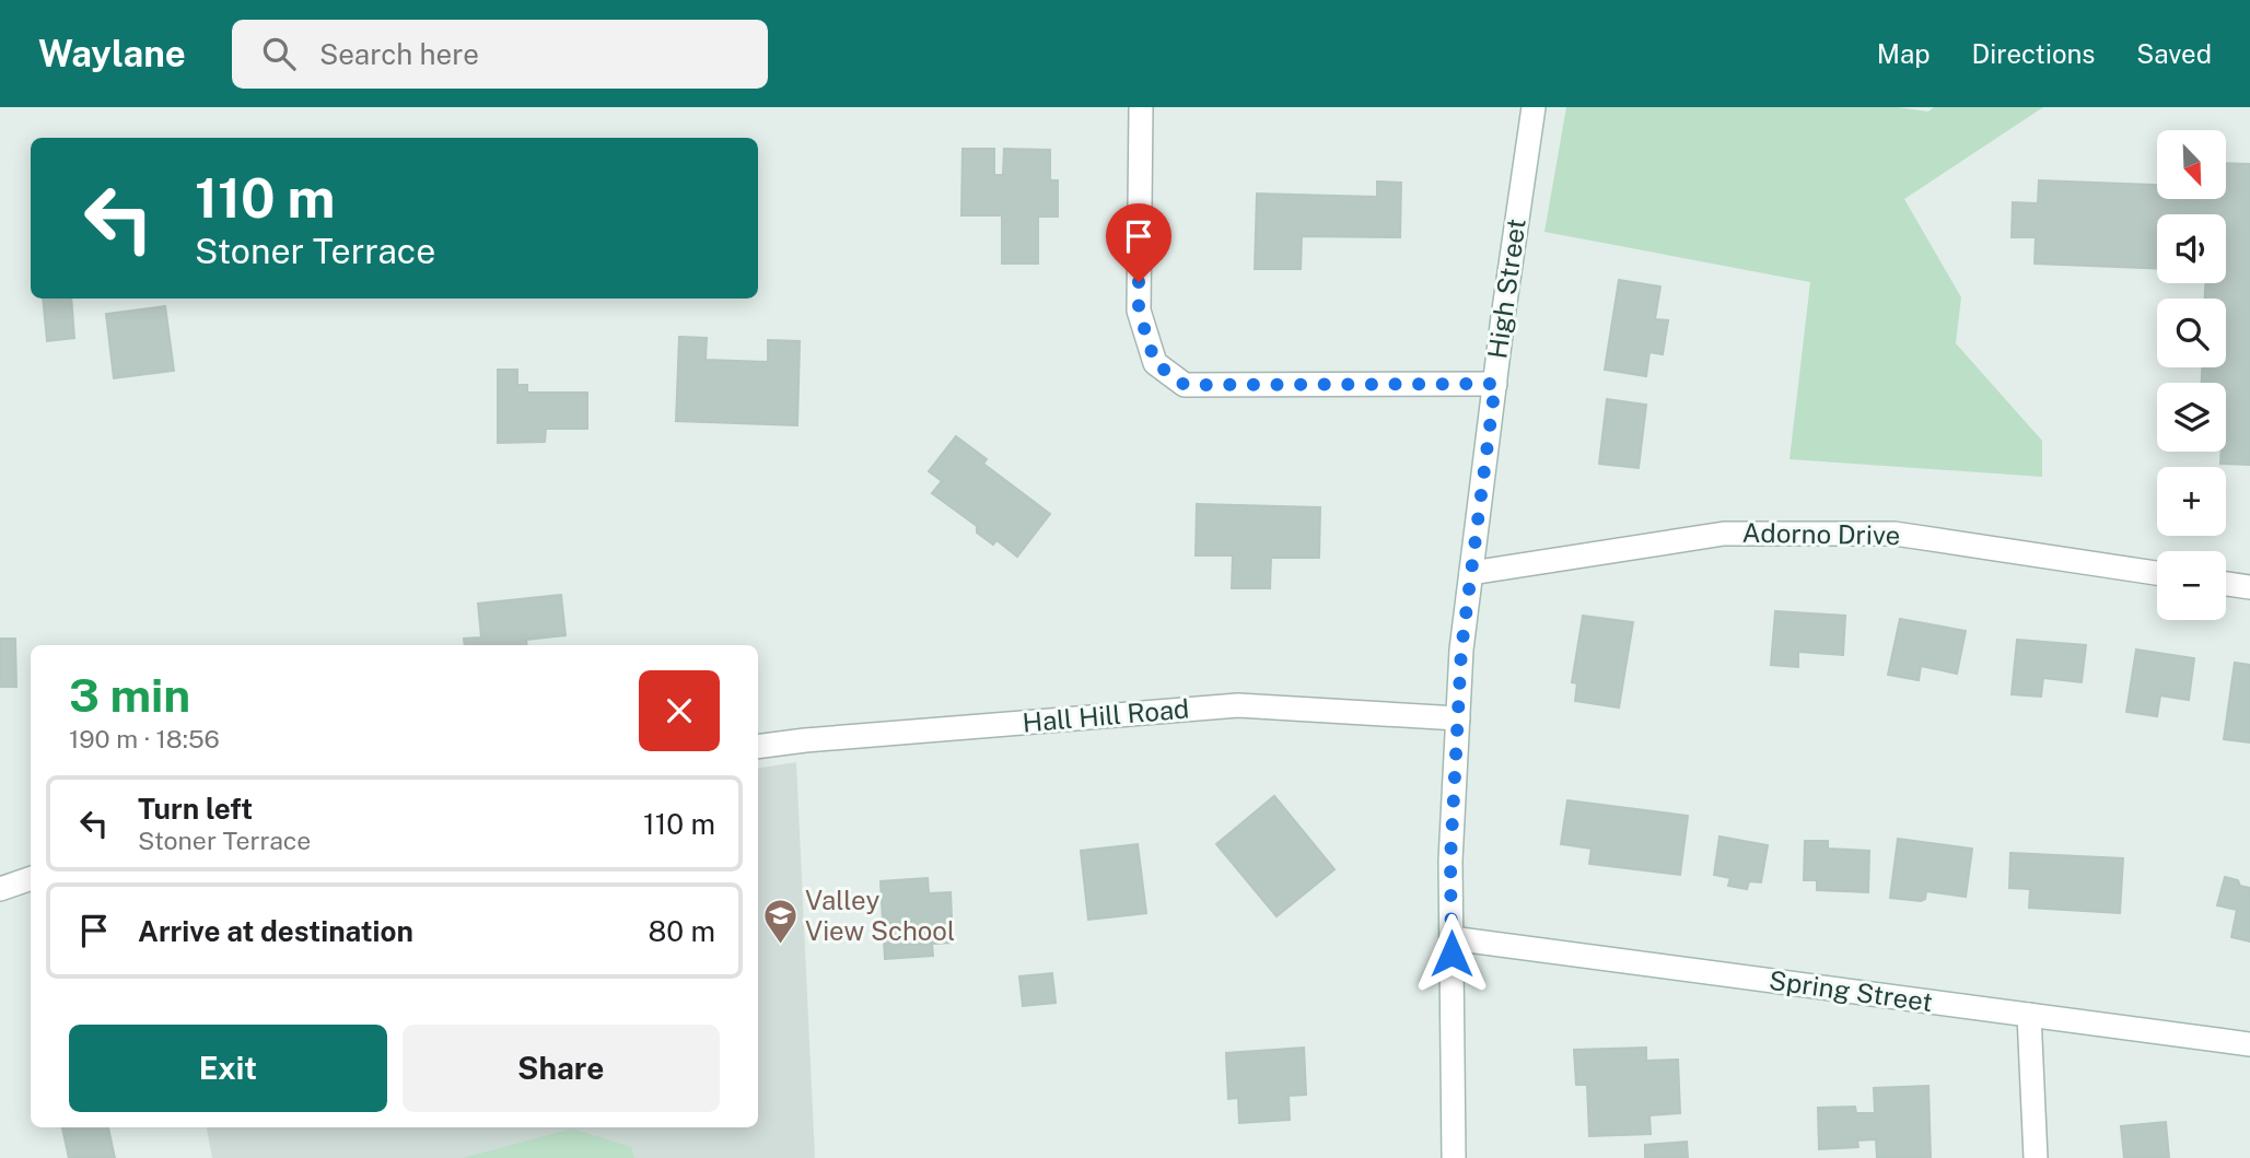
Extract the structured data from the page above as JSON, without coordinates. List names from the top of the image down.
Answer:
{
  "streets": {
    "street": [
      "High Street",
      "Adorno Drive",
      "Hall Hill Road",
      "Spring Street"
    ]
  },
  "crossings": [
    ["High Street", "Adorno Drive"],
    ["High Street", "Hall Hill Road"],
    ["High Street", "Spring Street"]
  ],
  "places": {
    "school or university": ["Valley View School"]
  },
  "north": "bottom right",
  "page": {
    "header": "Waylane",
    "search": "Search here",
    "nav": ["Map", "Directions", "Saved"],
    "map_buttons": ["+", "−"],
    "turn": ["110 m", "Stoner Terrace"],
    "heading": ["3 min", "190 m · 18:56"],
    "list": [
      {
        "name": "Turn left",
        "note": "Stoner Terrace",
        "value": "110 m"
      },
      {
        "name": "Arrive at destination",
        "value": "80 m"
      }
    ],
    "buttons": ["Exit", "Share"]
  }
}
